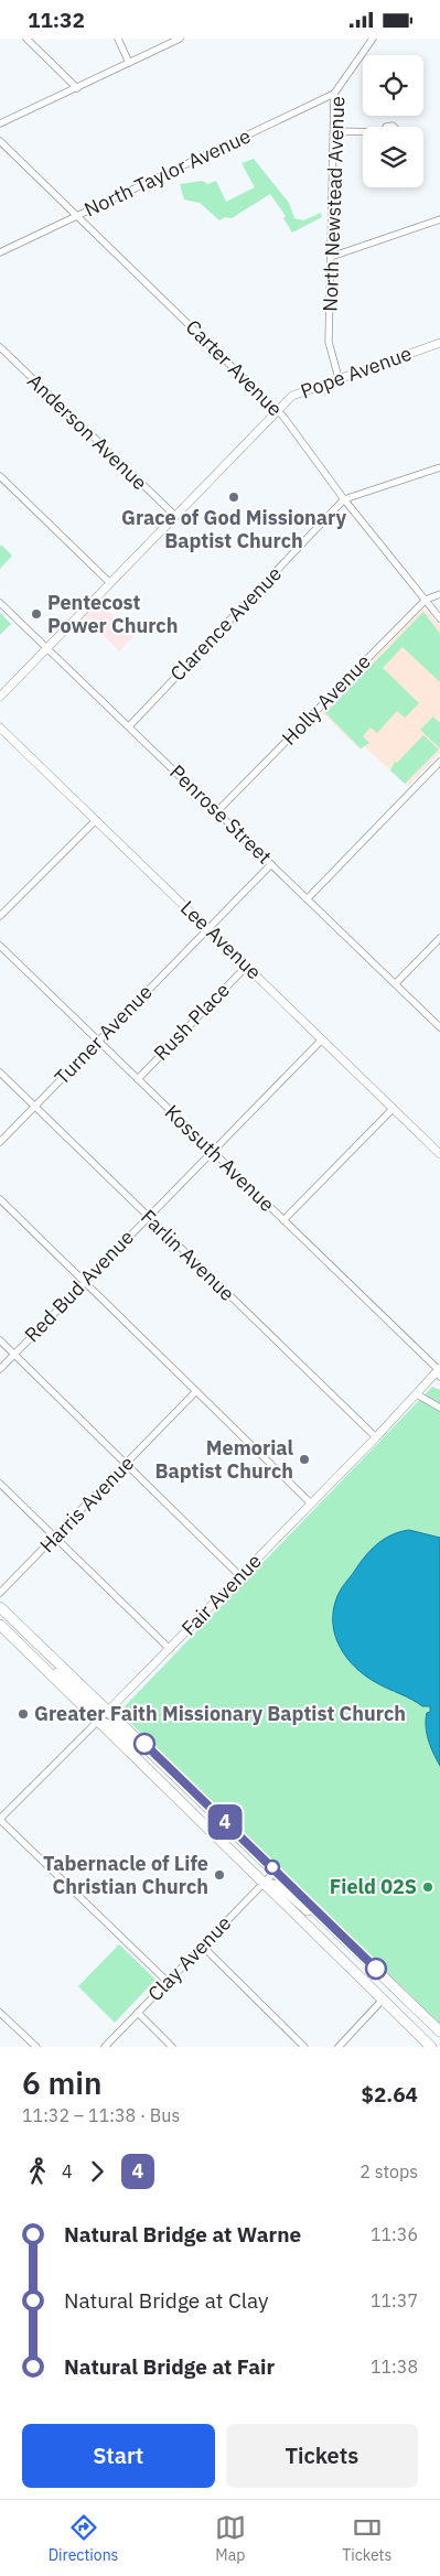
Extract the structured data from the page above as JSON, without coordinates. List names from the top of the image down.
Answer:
{
  "streets": {
    "street": [
      "North Taylor Avenue",
      "North Newstead Avenue",
      "Carter Avenue",
      "Pope Avenue",
      "Anderson Avenue",
      "Clarence Avenue",
      "Holly Avenue",
      "Penrose Street",
      "Lee Avenue",
      "Rush Place",
      "Turner Avenue",
      "Kossuth Avenue",
      "Farlin Avenue",
      "Red Bud Avenue",
      "Harris Avenue",
      "Fair Avenue",
      "Clay Avenue"
    ]
  },
  "crossings": [
    ["North Taylor Avenue", "North Newstead Avenue"],
    ["North Taylor Avenue", "Carter Avenue"],
    ["North Newstead Avenue", "Pope Avenue"],
    ["Carter Avenue", "Pope Avenue"],
    ["Carter Avenue", "Clarence Avenue"],
    ["Carter Avenue", "Holly Avenue"],
    ["Clarence Avenue", "Penrose Street"],
    ["Holly Avenue", "Penrose Street"],
    ["Penrose Street", "Turner Avenue"],
    ["Lee Avenue", "Rush Place"],
    ["Lee Avenue", "Turner Avenue"],
    ["Lee Avenue", "Red Bud Avenue"],
    ["Rush Place", "Kossuth Avenue"],
    ["Turner Avenue", "Kossuth Avenue"],
    ["Turner Avenue", "Farlin Avenue"],
    ["Kossuth Avenue", "Red Bud Avenue"],
    ["Kossuth Avenue", "Fair Avenue"],
    ["Farlin Avenue", "Red Bud Avenue"],
    ["Farlin Avenue", "Fair Avenue"]
  ],
  "places": [
    "Grace of God Missionary Baptist Church",
    "Pentecost Power Church",
    "Memorial Baptist Church",
    "Greater Faith Missionary Baptist Church",
    "Tabernacle of Life Christian Church",
    "Field 02S"
  ],
  "lines": ["bus line 4"],
  "page": {
    "status": "11:32",
    "on_map": "4",
    "heading": ["6 min", "11:32 – 11:38 · Bus", "$2.64"],
    "legs": ["4", "4", "2 stops"],
    "list": [
      {
        "name": "Natural Bridge at Warne",
        "value": "11:36"
      },
      {
        "name": "Natural Bridge at Clay",
        "value": "11:37"
      },
      {
        "name": "Natural Bridge at Fair",
        "value": "11:38"
      }
    ],
    "buttons": ["Start", "Tickets"],
    "tabs": ["Directions", "Map", "Tickets"]
  }
}
